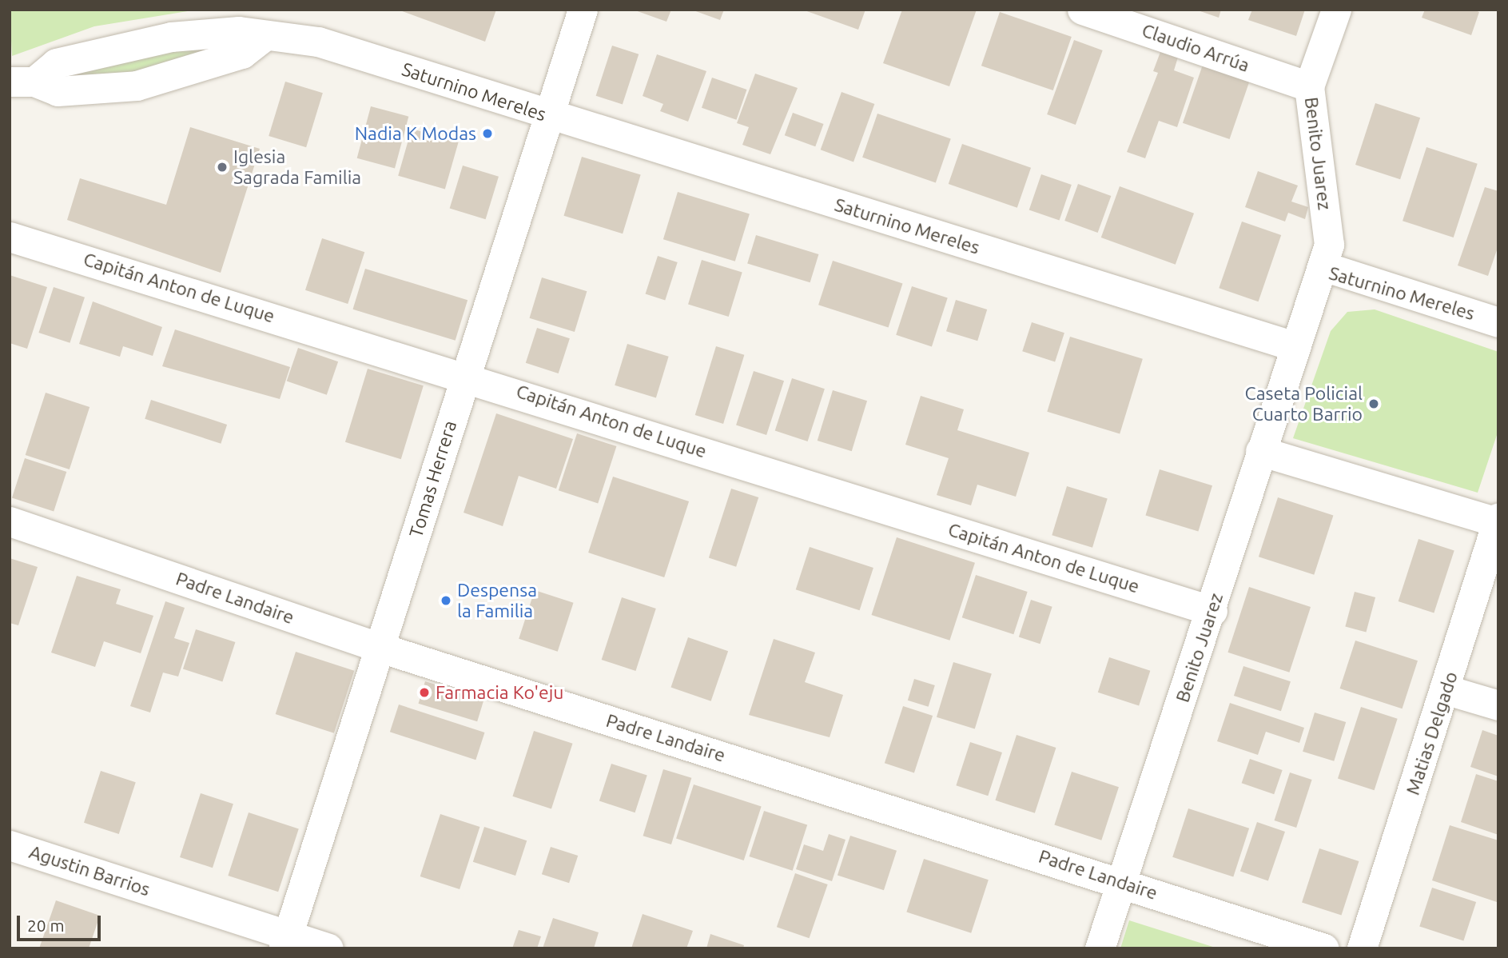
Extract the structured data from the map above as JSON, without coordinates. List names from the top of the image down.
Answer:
{
  "streets": {
    "street": [
      "Claudio Arrúa",
      "Saturnino Mereles",
      "Benito Juarez",
      "Capitán Anton de Luque",
      "Tomas Herrera",
      "Padre Landaire",
      "Matias Delgado",
      "Agustin Barrios"
    ]
  },
  "crossings": [
    ["Claudio Arrúa", "Benito Juarez"],
    ["Saturnino Mereles", "Benito Juarez"],
    ["Saturnino Mereles", "Tomas Herrera"],
    ["Benito Juarez", "Capitán Anton de Luque"],
    ["Benito Juarez", "Padre Landaire"],
    ["Capitán Anton de Luque", "Tomas Herrera"],
    ["Tomas Herrera", "Padre Landaire"],
    ["Tomas Herrera", "Agustin Barrios"]
  ],
  "places": [
    "Nadia K Modas",
    "Iglesia Sagrada Familia",
    "Caseta Policial Cuarto Barrio",
    "Despensa la Familia",
    "Farmacia Ko'eju"
  ],
  "scale_bar": "20 m"
}
